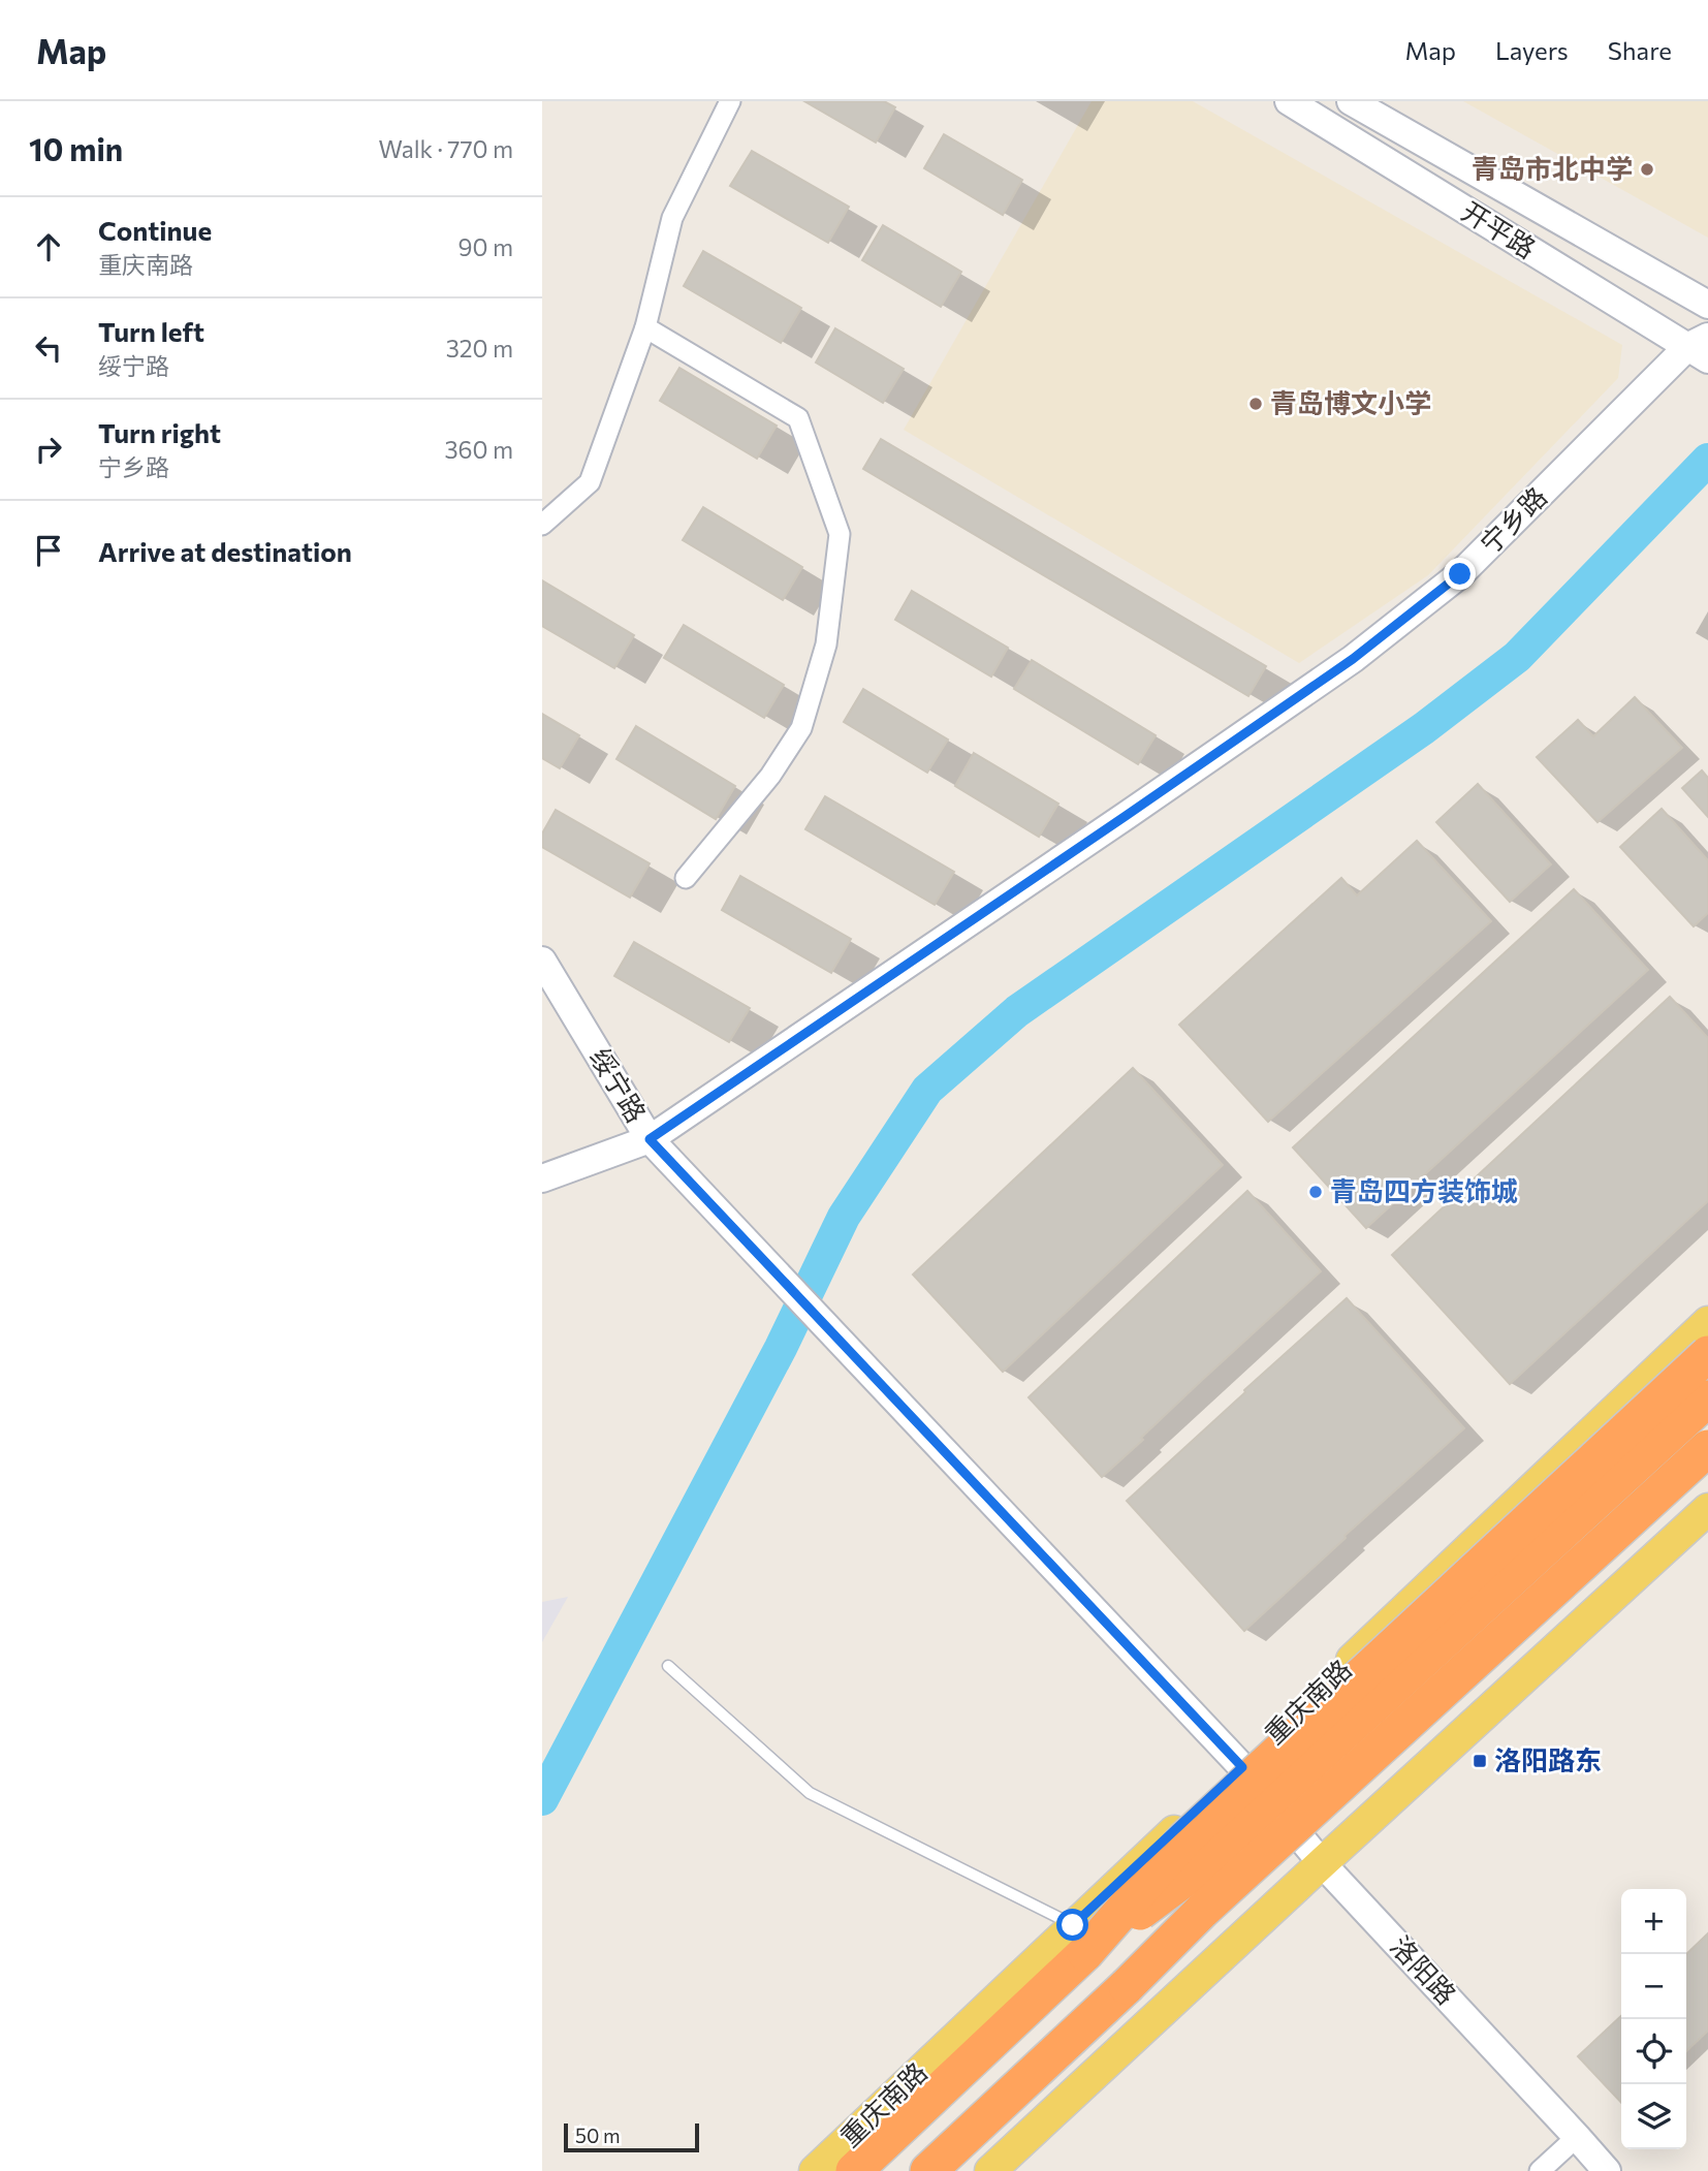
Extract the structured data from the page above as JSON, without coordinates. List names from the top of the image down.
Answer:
{
  "streets": {
    "main road": ["重庆南路"],
    "street": [
      "开平路",
      "宁乡路",
      "绥宁路",
      "洛阳路"
    ]
  },
  "crossings": [
    ["开平路", "宁乡路"],
    ["宁乡路", "绥宁路"],
    ["绥宁路", "重庆南路"],
    ["绥宁路", "洛阳路"],
    ["重庆南路", "洛阳路"]
  ],
  "places": {
    "other": ["青岛市北中学", "青岛博文小学", "青岛四方装饰城"],
    "transit": ["洛阳路东"]
  },
  "scale_bar": "50 m",
  "page": {
    "header": "Map",
    "nav": ["Map", "Layers", "Share"],
    "heading": ["10 min", "Walk · 770 m"],
    "list": [
      ["Continue", "重庆南路", "90 m"],
      ["Turn left", "绥宁路", "320 m"],
      ["Turn right", "宁乡路", "360 m"],
      "Arrive at destination"
    ],
    "map_buttons": ["+", "−"],
    "scale": "50 m"
  }
}
